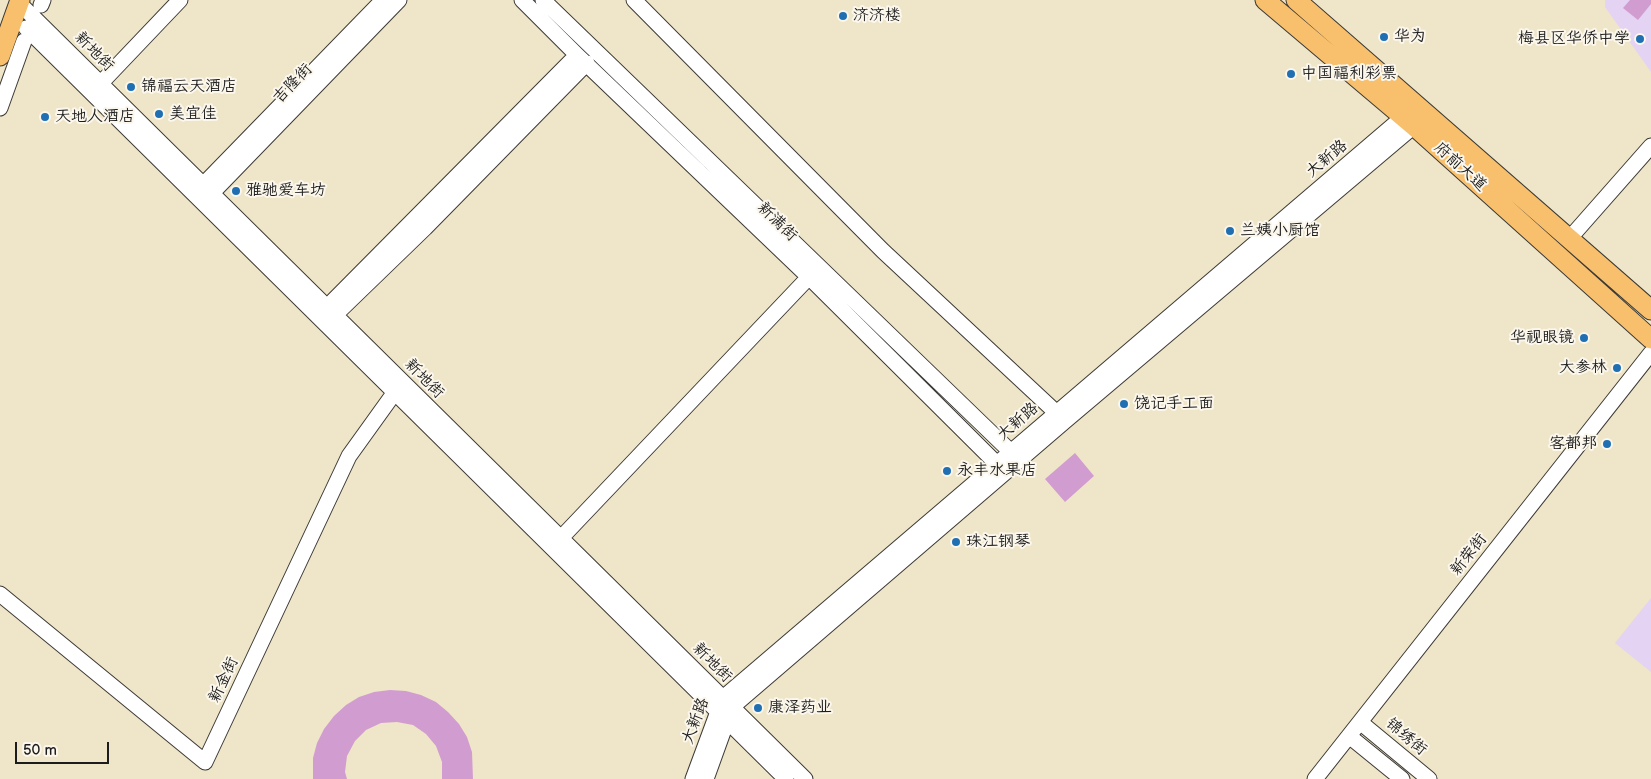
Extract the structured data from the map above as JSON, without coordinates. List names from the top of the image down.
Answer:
{
  "streets": {
    "main road": ["府前大道"],
    "street": [
      "新地街",
      "吉隆街",
      "大新路",
      "新满街",
      "新荣街",
      "新金街",
      "锦绣街"
    ]
  },
  "crossings": [
    ["新地街", "吉隆街"],
    ["新地街", "大新路"],
    ["新地街", "新金街"],
    ["大新路", "府前大道"],
    ["大新路", "新满街"],
    ["新荣街", "锦绣街"]
  ],
  "places": [
    "济济楼",
    "华为",
    "梅县区华侨中学",
    "中国福利彩票",
    "锦福云天酒店",
    "美宜佳",
    "天地人酒店",
    "雅驰爱车坊",
    "兰姨小厨馆",
    "华视眼镜",
    "大参林",
    "饶记手工面",
    "客都邦",
    "永丰水果店",
    "珠江钢琴",
    "康泽药业"
  ],
  "scale_bar": "50 m"
}
